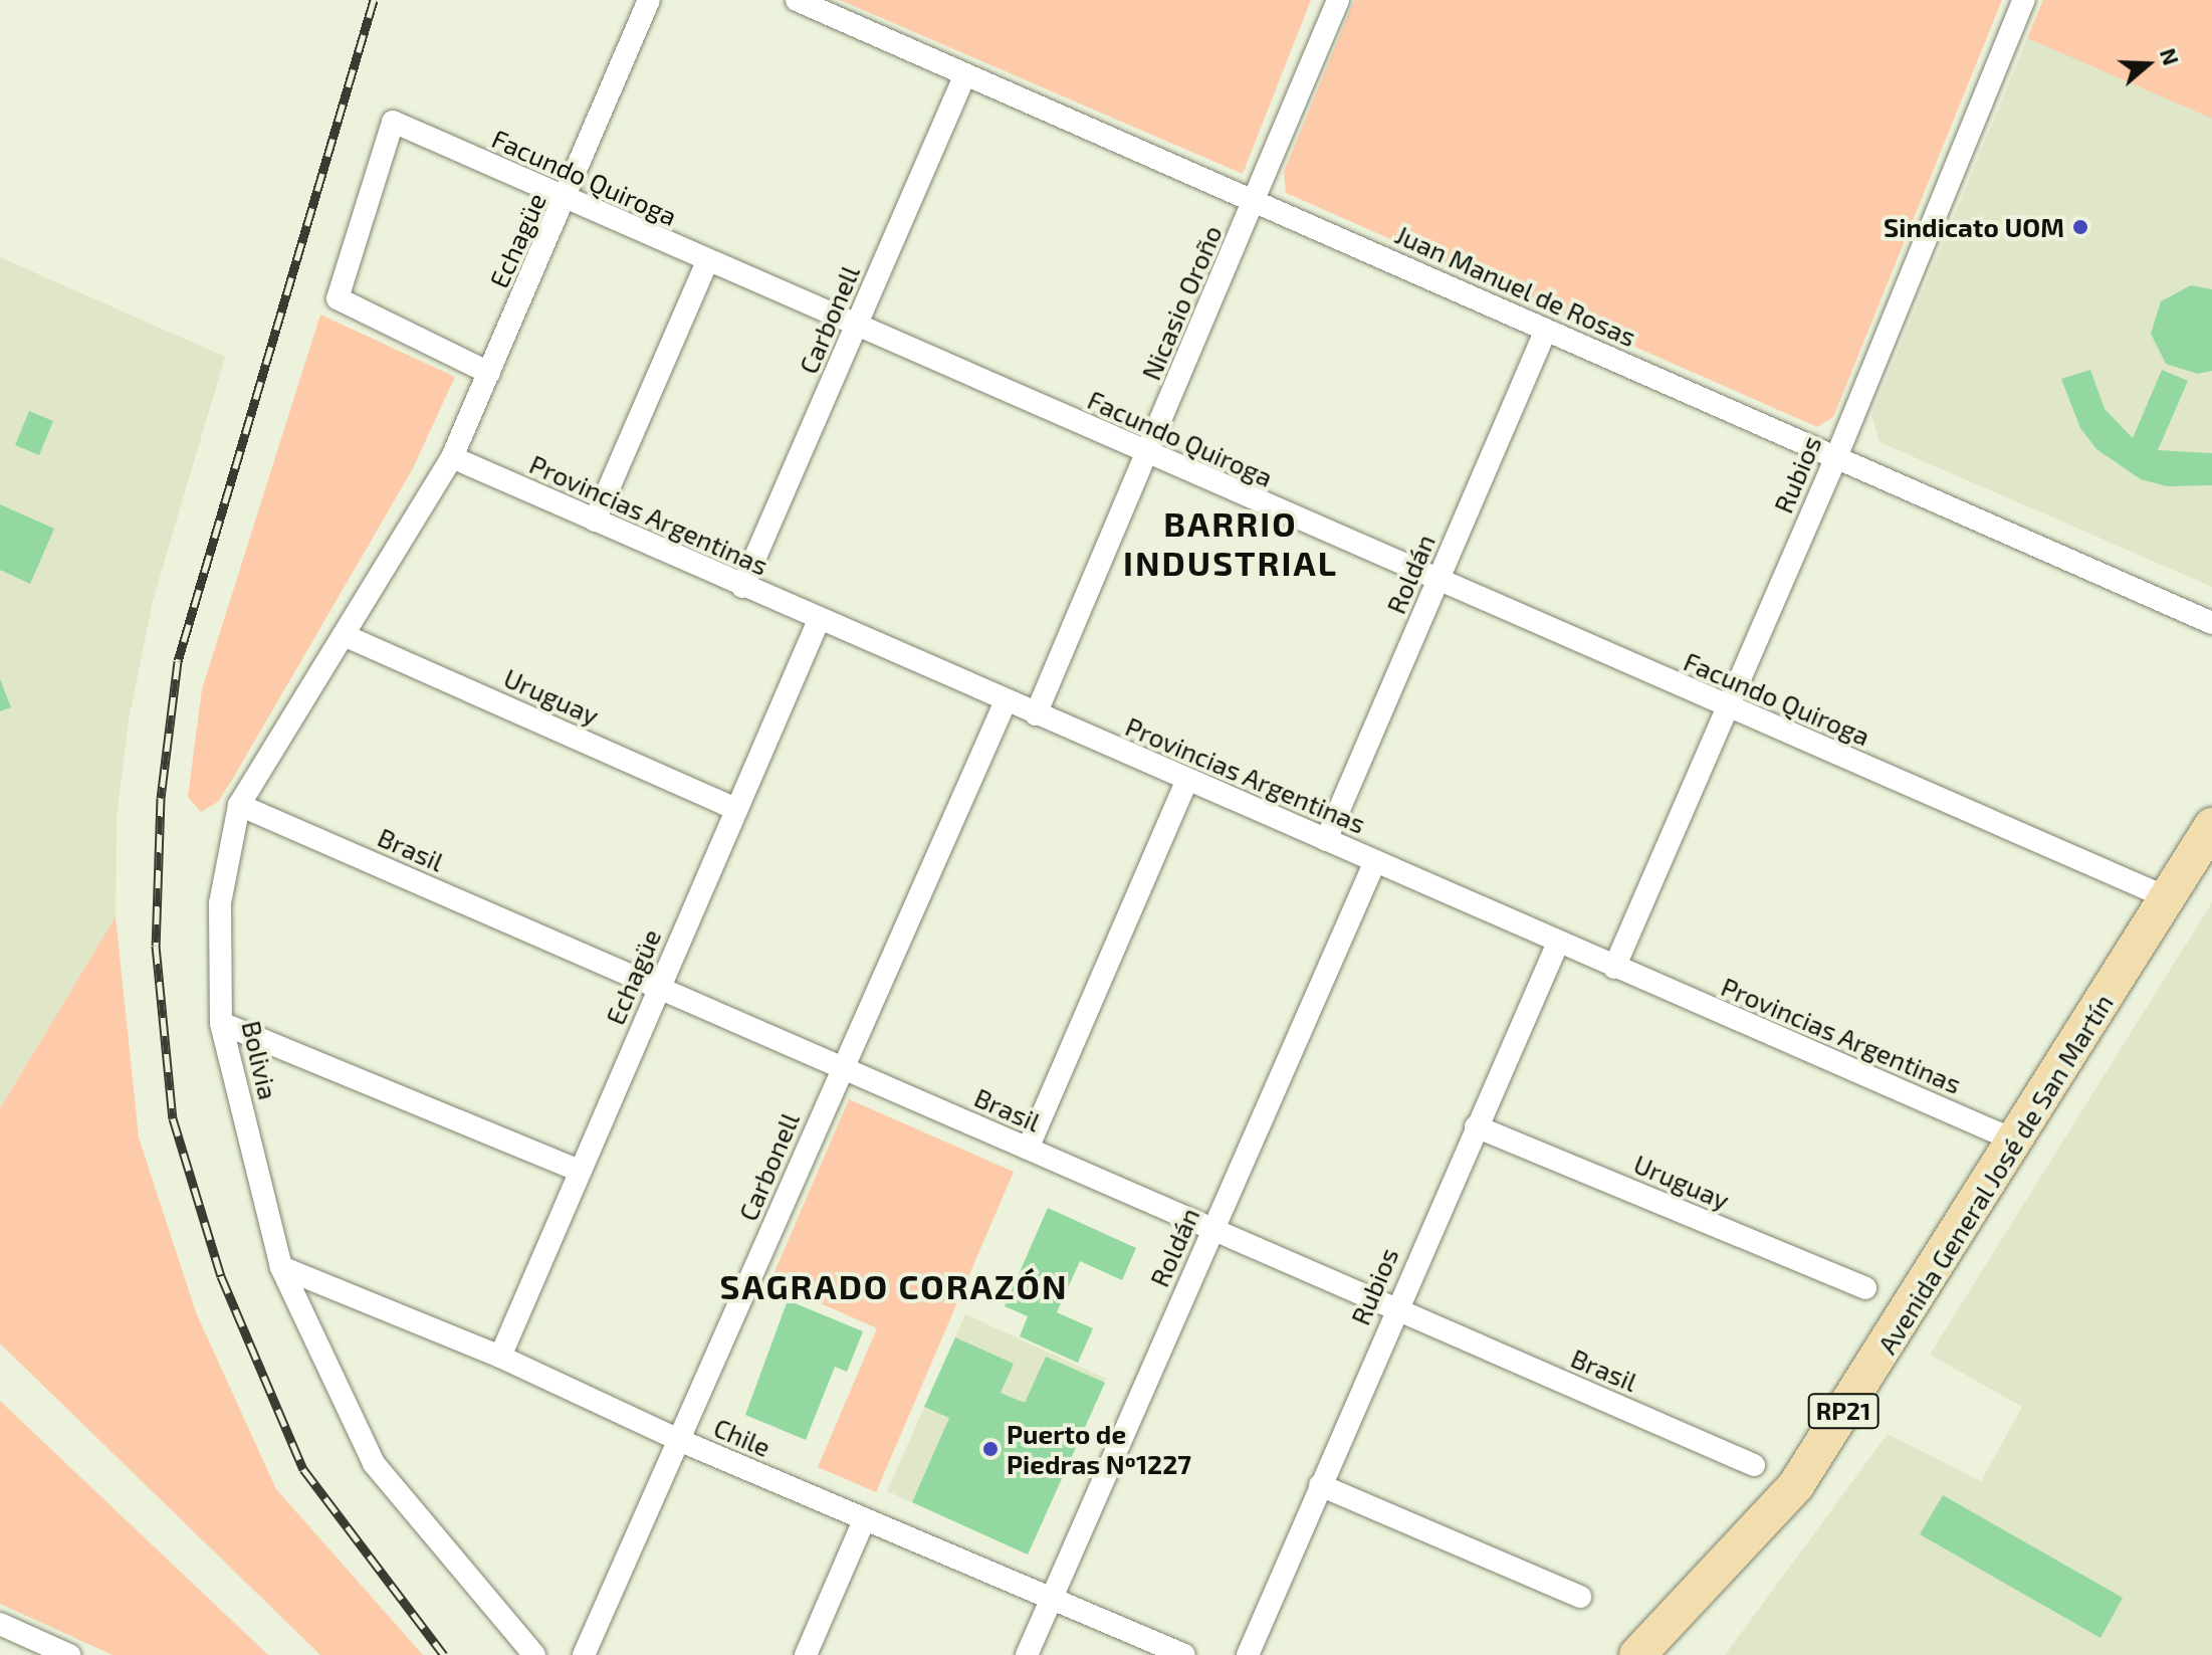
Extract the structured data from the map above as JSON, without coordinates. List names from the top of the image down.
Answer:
{
  "streets": {
    "main road": ["Avenida General José de San Martín", "RP21"],
    "street": [
      "Facundo Quiroga",
      "Echagüe",
      "Juan Manuel de Rosas",
      "Nicasio Oroño",
      "Carbonell",
      "Rubios",
      "Provincias Argentinas",
      "Roldán",
      "Uruguay",
      "Brasil",
      "Bolivia",
      "Chile"
    ]
  },
  "crossings": [
    ["Facundo Quiroga", "Echagüe"],
    ["Facundo Quiroga", "Nicasio Oroño"],
    ["Facundo Quiroga", "Carbonell"],
    ["Facundo Quiroga", "Rubios"],
    ["Facundo Quiroga", "Roldán"],
    ["Facundo Quiroga", "Avenida General José de San Martín"],
    ["Echagüe", "Provincias Argentinas"],
    ["Echagüe", "Uruguay"],
    ["Echagüe", "Brasil"],
    ["Echagüe", "Bolivia"],
    ["Echagüe", "Chile"],
    ["Juan Manuel de Rosas", "Nicasio Oroño"],
    ["Juan Manuel de Rosas", "Carbonell"],
    ["Juan Manuel de Rosas", "Rubios"],
    ["Juan Manuel de Rosas", "Roldán"],
    ["Nicasio Oroño", "Provincias Argentinas"],
    ["Carbonell", "Provincias Argentinas"],
    ["Carbonell", "Brasil"],
    ["Carbonell", "Chile"],
    ["Rubios", "Provincias Argentinas"],
    ["Rubios", "Uruguay"],
    ["Rubios", "Brasil"],
    ["Provincias Argentinas", "Roldán"],
    ["Provincias Argentinas", "Bolivia"],
    ["Provincias Argentinas", "Avenida General José de San Martín"],
    ["Roldán", "Brasil"],
    ["Roldán", "Chile"],
    ["Uruguay", "Bolivia"],
    ["Brasil", "Bolivia"],
    ["Bolivia", "Chile"]
  ],
  "districts": ["BARRIO INDUSTRIAL", "SAGRADO CORAZÓN"],
  "places": ["Sindicato UOM", "Puerto de Piedras Nº1227"],
  "north": "right"
}
